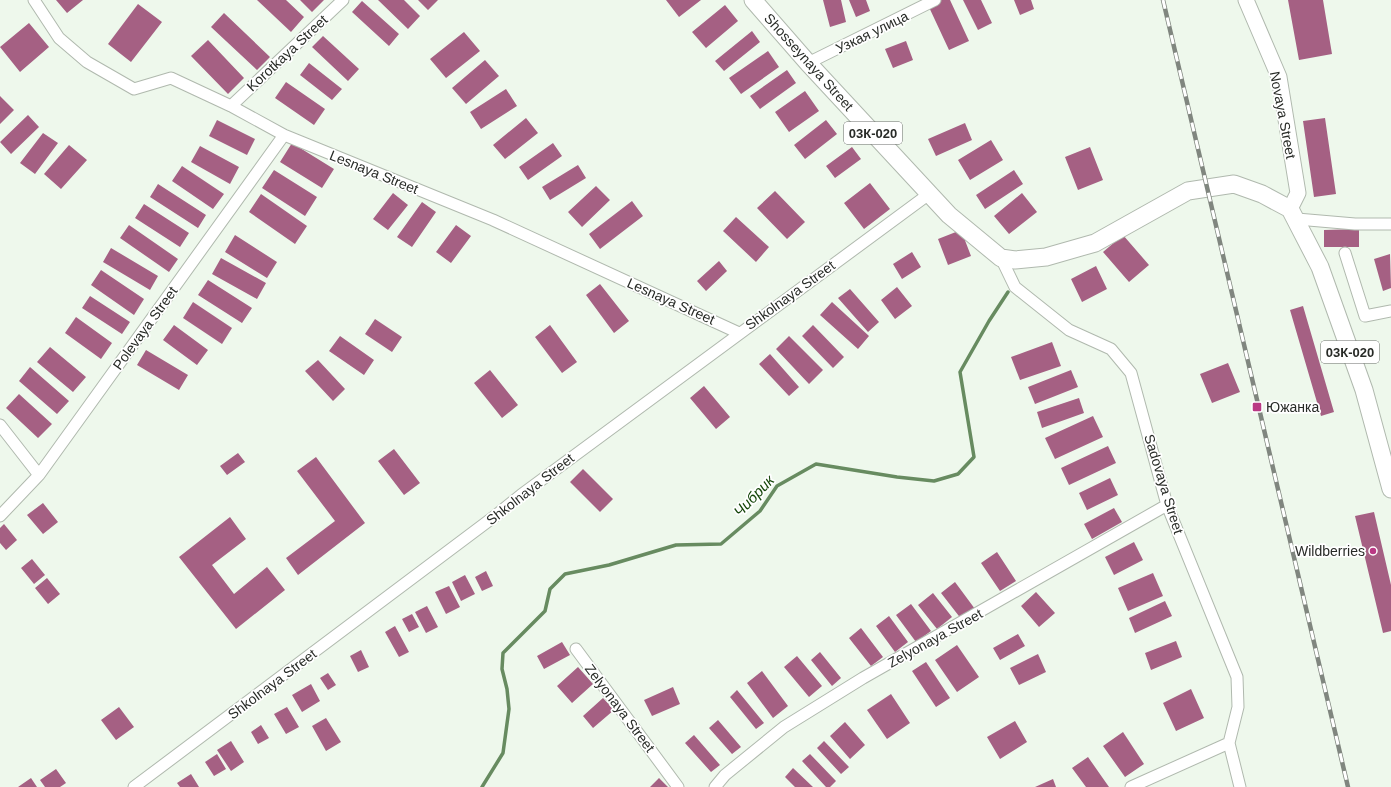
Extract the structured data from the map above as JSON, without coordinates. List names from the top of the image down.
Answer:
{
  "streets": {
    "main road": ["Shosseynaya Street", "03К-020"],
    "street": [
      "Узкая улица",
      "Korotkaya Street",
      "Novaya Street",
      "Lesnaya Street",
      "Shkolnaya Street",
      "Polevaya Street",
      "Sadovaya Street",
      "Zelyonaya Street"
    ]
  },
  "crossings": [
    ["Узкая улица", "Shosseynaya Street"],
    ["Korotkaya Street", "Lesnaya Street"],
    ["Shosseynaya Street", "Shkolnaya Street"],
    ["Shosseynaya Street", "Sadovaya Street"],
    ["Novaya Street", "03К-020"],
    ["Lesnaya Street", "Shkolnaya Street"],
    ["Lesnaya Street", "Polevaya Street"],
    ["Sadovaya Street", "Zelyonaya Street"]
  ],
  "water": ["Чибрик"],
  "places": {
    "transit": ["Южанка"],
    "other": ["Wildberries"]
  }
}
